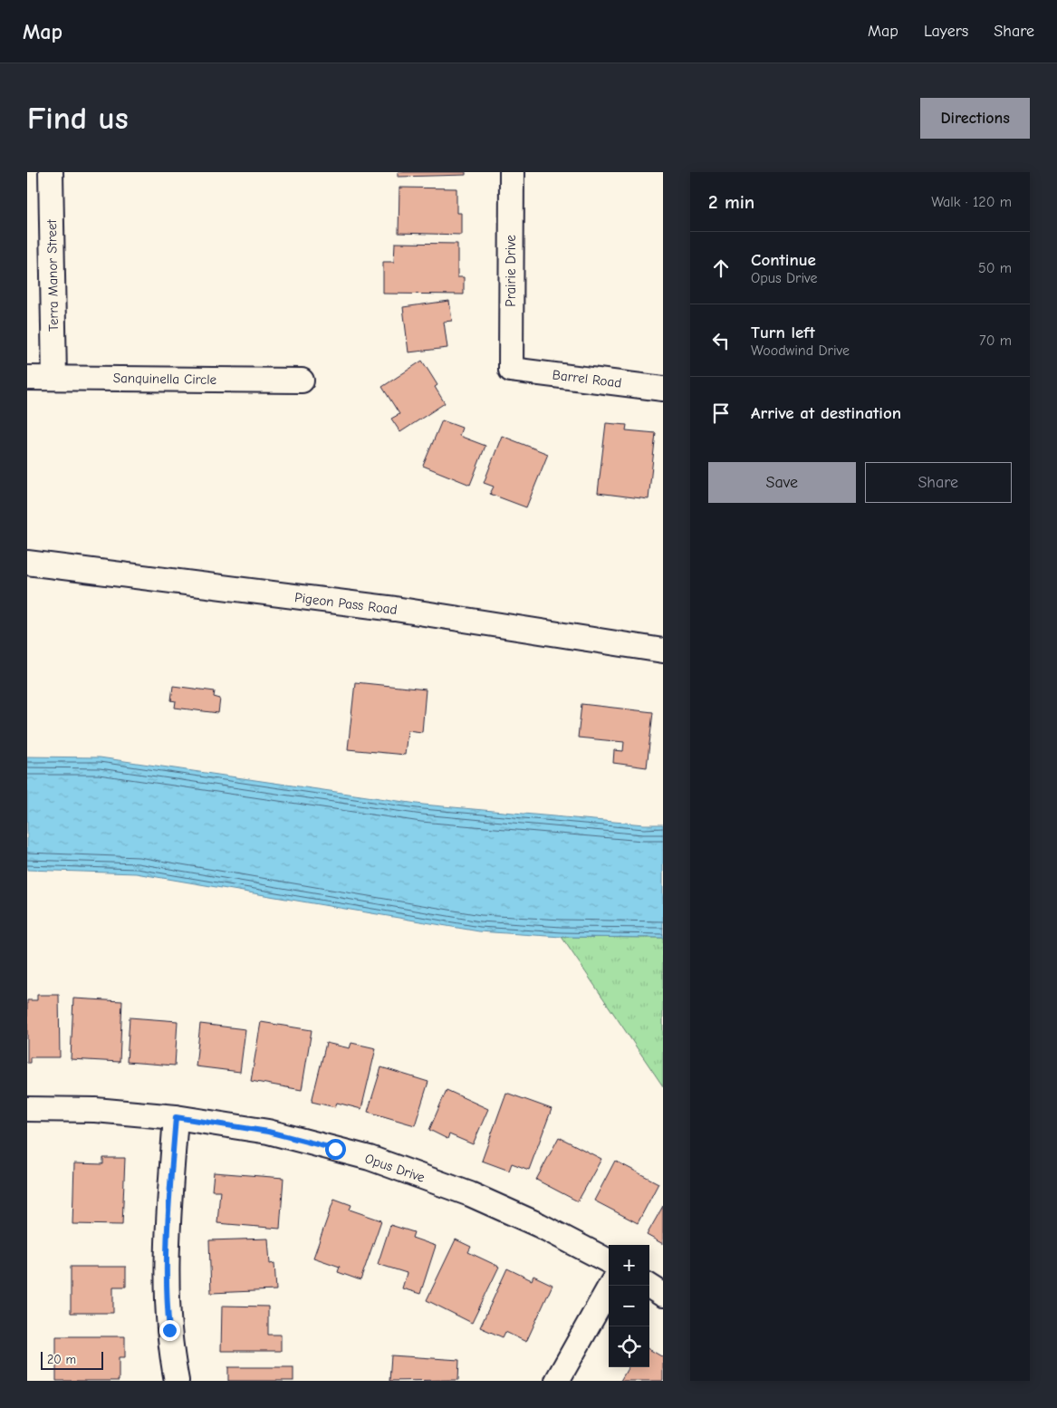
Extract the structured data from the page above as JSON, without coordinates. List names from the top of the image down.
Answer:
{
  "streets": {
    "street": [
      "Prairie Drive",
      "Terra Manor Street",
      "Sanquinella Circle",
      "Barrel Road",
      "Pigeon Pass Road",
      "Opus Drive"
    ]
  },
  "crossings": [
    ["Prairie Drive", "Barrel Road"],
    ["Terra Manor Street", "Sanquinella Circle"]
  ],
  "scale_bar": "20 m",
  "page": {
    "header": "Map",
    "nav": ["Map", "Layers", "Share"],
    "buttons": [
      "Directions",
      ["Save", "Share"]
    ],
    "title": "Find us",
    "heading": ["2 min", "Walk · 120 m"],
    "list": [
      ["Continue", "Opus Drive", "50 m"],
      ["Turn left", "Woodwind Drive", "70 m"],
      "Arrive at destination"
    ],
    "map_buttons": ["+", "−"],
    "scale": "20 m"
  }
}
